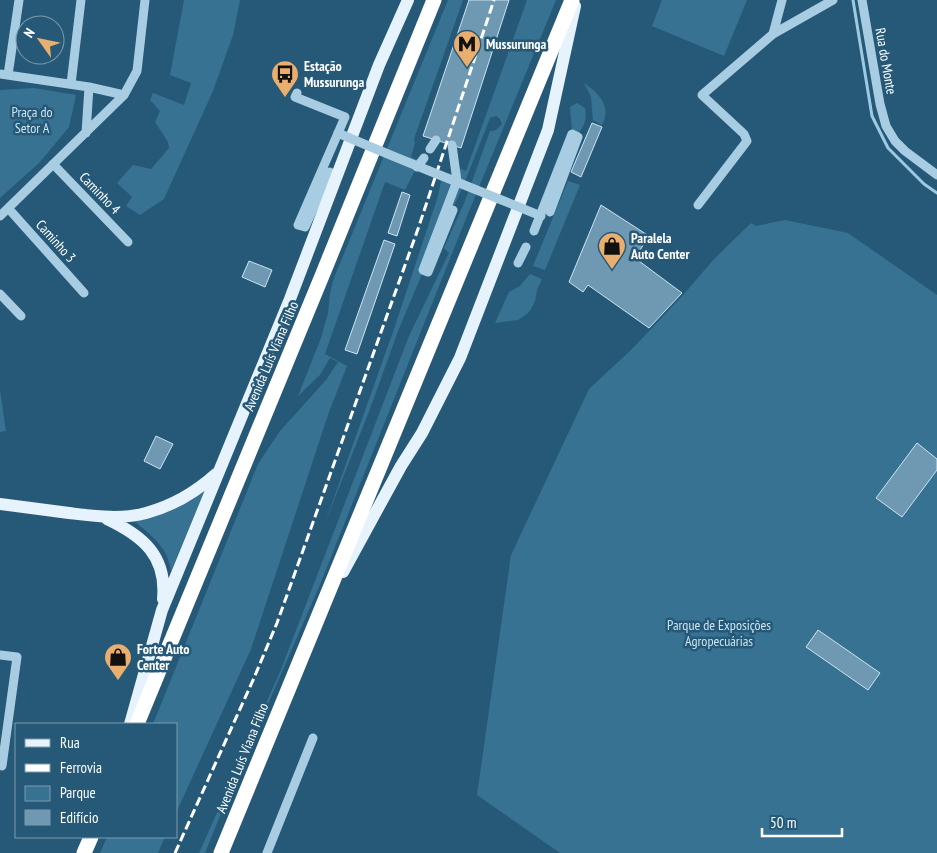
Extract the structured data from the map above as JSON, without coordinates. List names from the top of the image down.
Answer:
{
  "streets": {
    "highway": ["Avenida Luís Viana Filho"],
    "street": ["Rua do Monte", "Caminho 4", "Caminho 3"]
  },
  "parks": ["Praça do Setor A", "Parque de Exposições Agropecuárias"],
  "places": {
    "metro station": ["Mussurunga"],
    "bus stop": ["Estação Mussurunga"],
    "shop": ["Paralela Auto Center", "Forte Auto Center"]
  },
  "legend": [
    "Rua",
    "Ferrovia",
    "Parque",
    "Edifício"
  ],
  "scale_bar": "50 m",
  "north": "top left"
}
